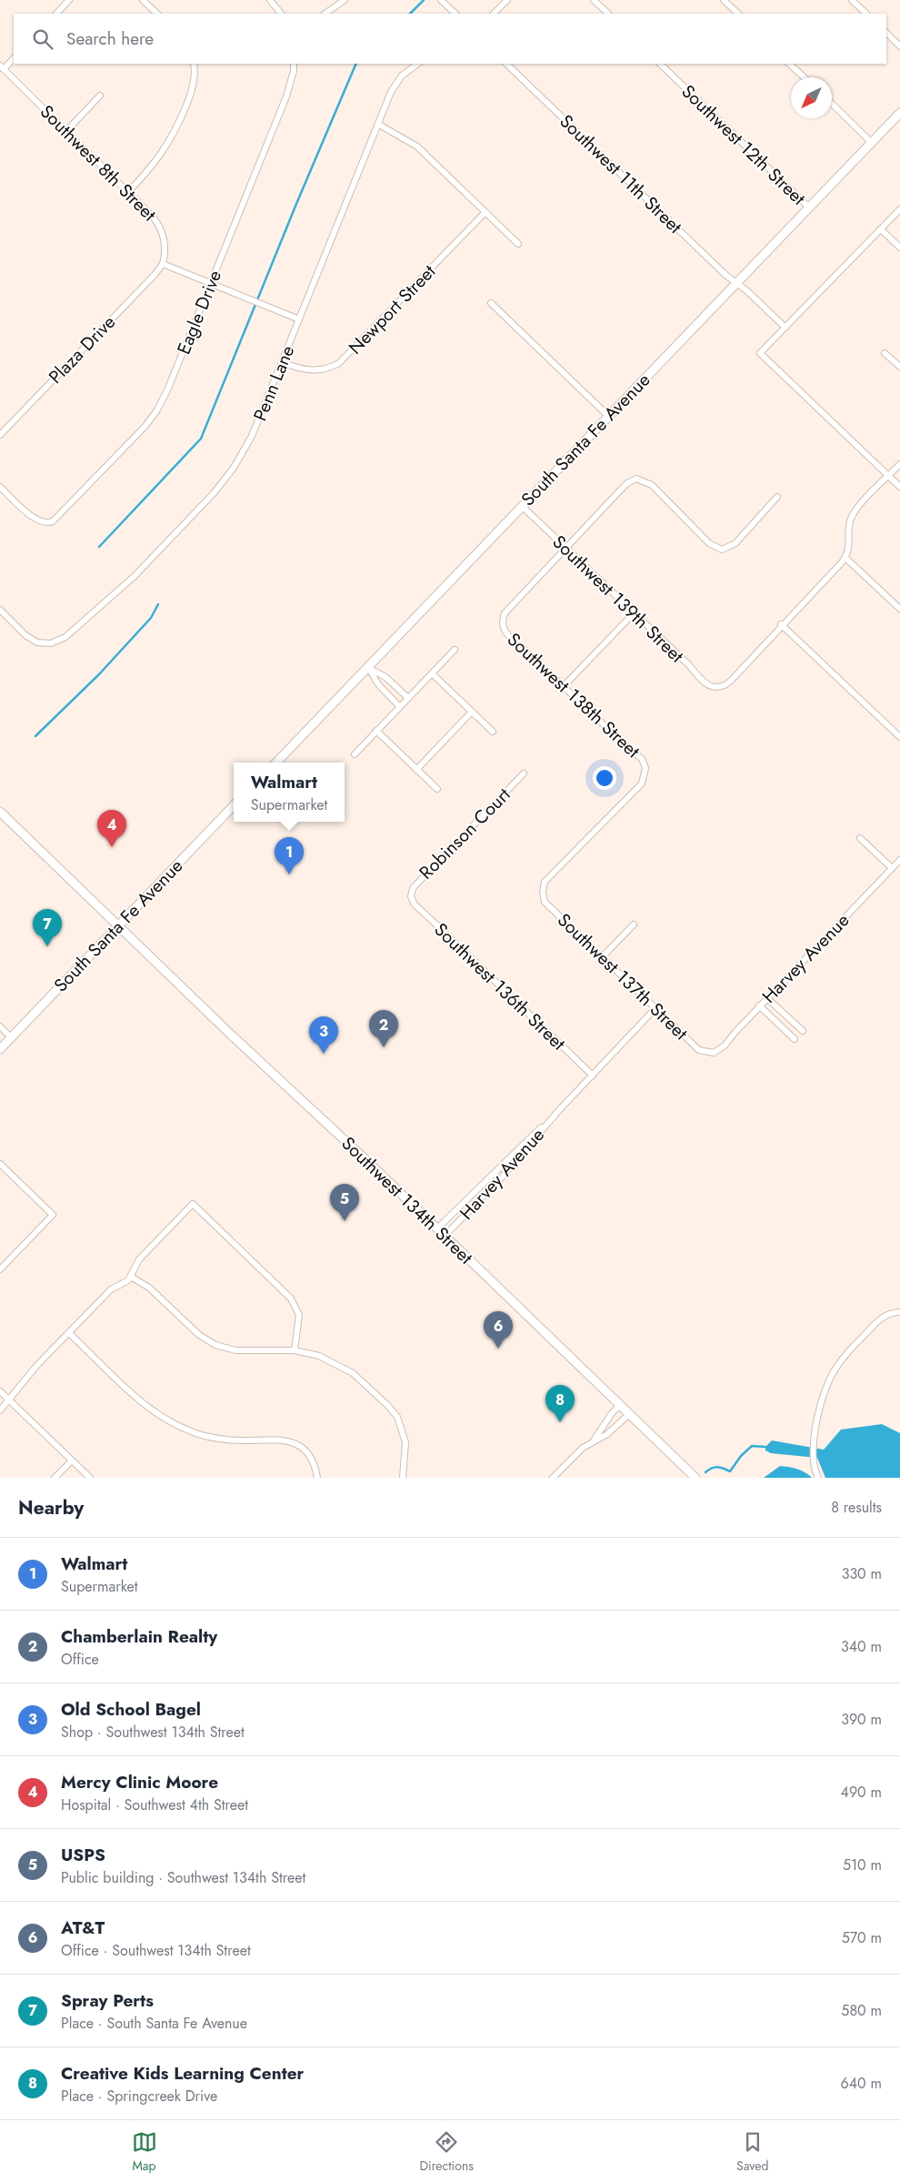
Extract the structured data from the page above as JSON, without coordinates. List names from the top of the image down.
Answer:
{
  "streets": {
    "main road": ["South Santa Fe Avenue", "Southwest 134th Street"],
    "street": [
      "Southwest 12th Street",
      "Southwest 8th Street",
      "Southwest 11th Street",
      "Newport Street",
      "Eagle Drive",
      "Plaza Drive",
      "Penn Lane",
      "Southwest 139th Street",
      "Southwest 138th Street",
      "Robinson Court",
      "Harvey Avenue",
      "Southwest 137th Street",
      "Southwest 136th Street"
    ]
  },
  "crossings": [
    ["Southwest 12th Street", "South Santa Fe Avenue"],
    ["Southwest 8th Street", "Plaza Drive"],
    ["Southwest 11th Street", "South Santa Fe Avenue"],
    ["Newport Street", "Penn Lane"],
    ["South Santa Fe Avenue", "Southwest 139th Street"],
    ["South Santa Fe Avenue", "Southwest 134th Street"],
    ["Southwest 139th Street", "Southwest 138th Street"],
    ["Southwest 138th Street", "Southwest 137th Street"],
    ["Robinson Court", "Southwest 136th Street"],
    ["Harvey Avenue", "Southwest 137th Street"],
    ["Harvey Avenue", "Southwest 136th Street"],
    ["Harvey Avenue", "Southwest 134th Street"]
  ],
  "north": "bottom left",
  "page": {
    "search": "Search here",
    "popup": ["Walmart", "Supermarket"],
    "pins": [
      "4",
      "1",
      "7",
      "2",
      "3",
      "5",
      "6",
      "8"
    ],
    "heading": ["Nearby", "8 results"],
    "list": [
      {
        "mark": "1",
        "name": "Walmart",
        "note": "Supermarket",
        "value": "330 m"
      },
      {
        "mark": "2",
        "name": "Chamberlain Realty",
        "note": "Office",
        "value": "340 m"
      },
      {
        "mark": "3",
        "name": "Old School Bagel",
        "note": "Shop · Southwest 134th Street",
        "value": "390 m"
      },
      {
        "mark": "4",
        "name": "Mercy Clinic Moore",
        "note": "Hospital · Southwest 4th Street",
        "value": "490 m"
      },
      {
        "mark": "5",
        "name": "USPS",
        "note": "Public building · Southwest 134th Street",
        "value": "510 m"
      },
      {
        "mark": "6",
        "name": "AT&T",
        "note": "Office · Southwest 134th Street",
        "value": "570 m"
      },
      {
        "mark": "7",
        "name": "Spray Perts",
        "note": "Place · South Santa Fe Avenue",
        "value": "580 m"
      },
      {
        "mark": "8",
        "name": "Creative Kids Learning Center",
        "note": "Place · Springcreek Drive",
        "value": "640 m"
      }
    ],
    "nav": ["Map", "Directions", "Saved"]
  }
}
